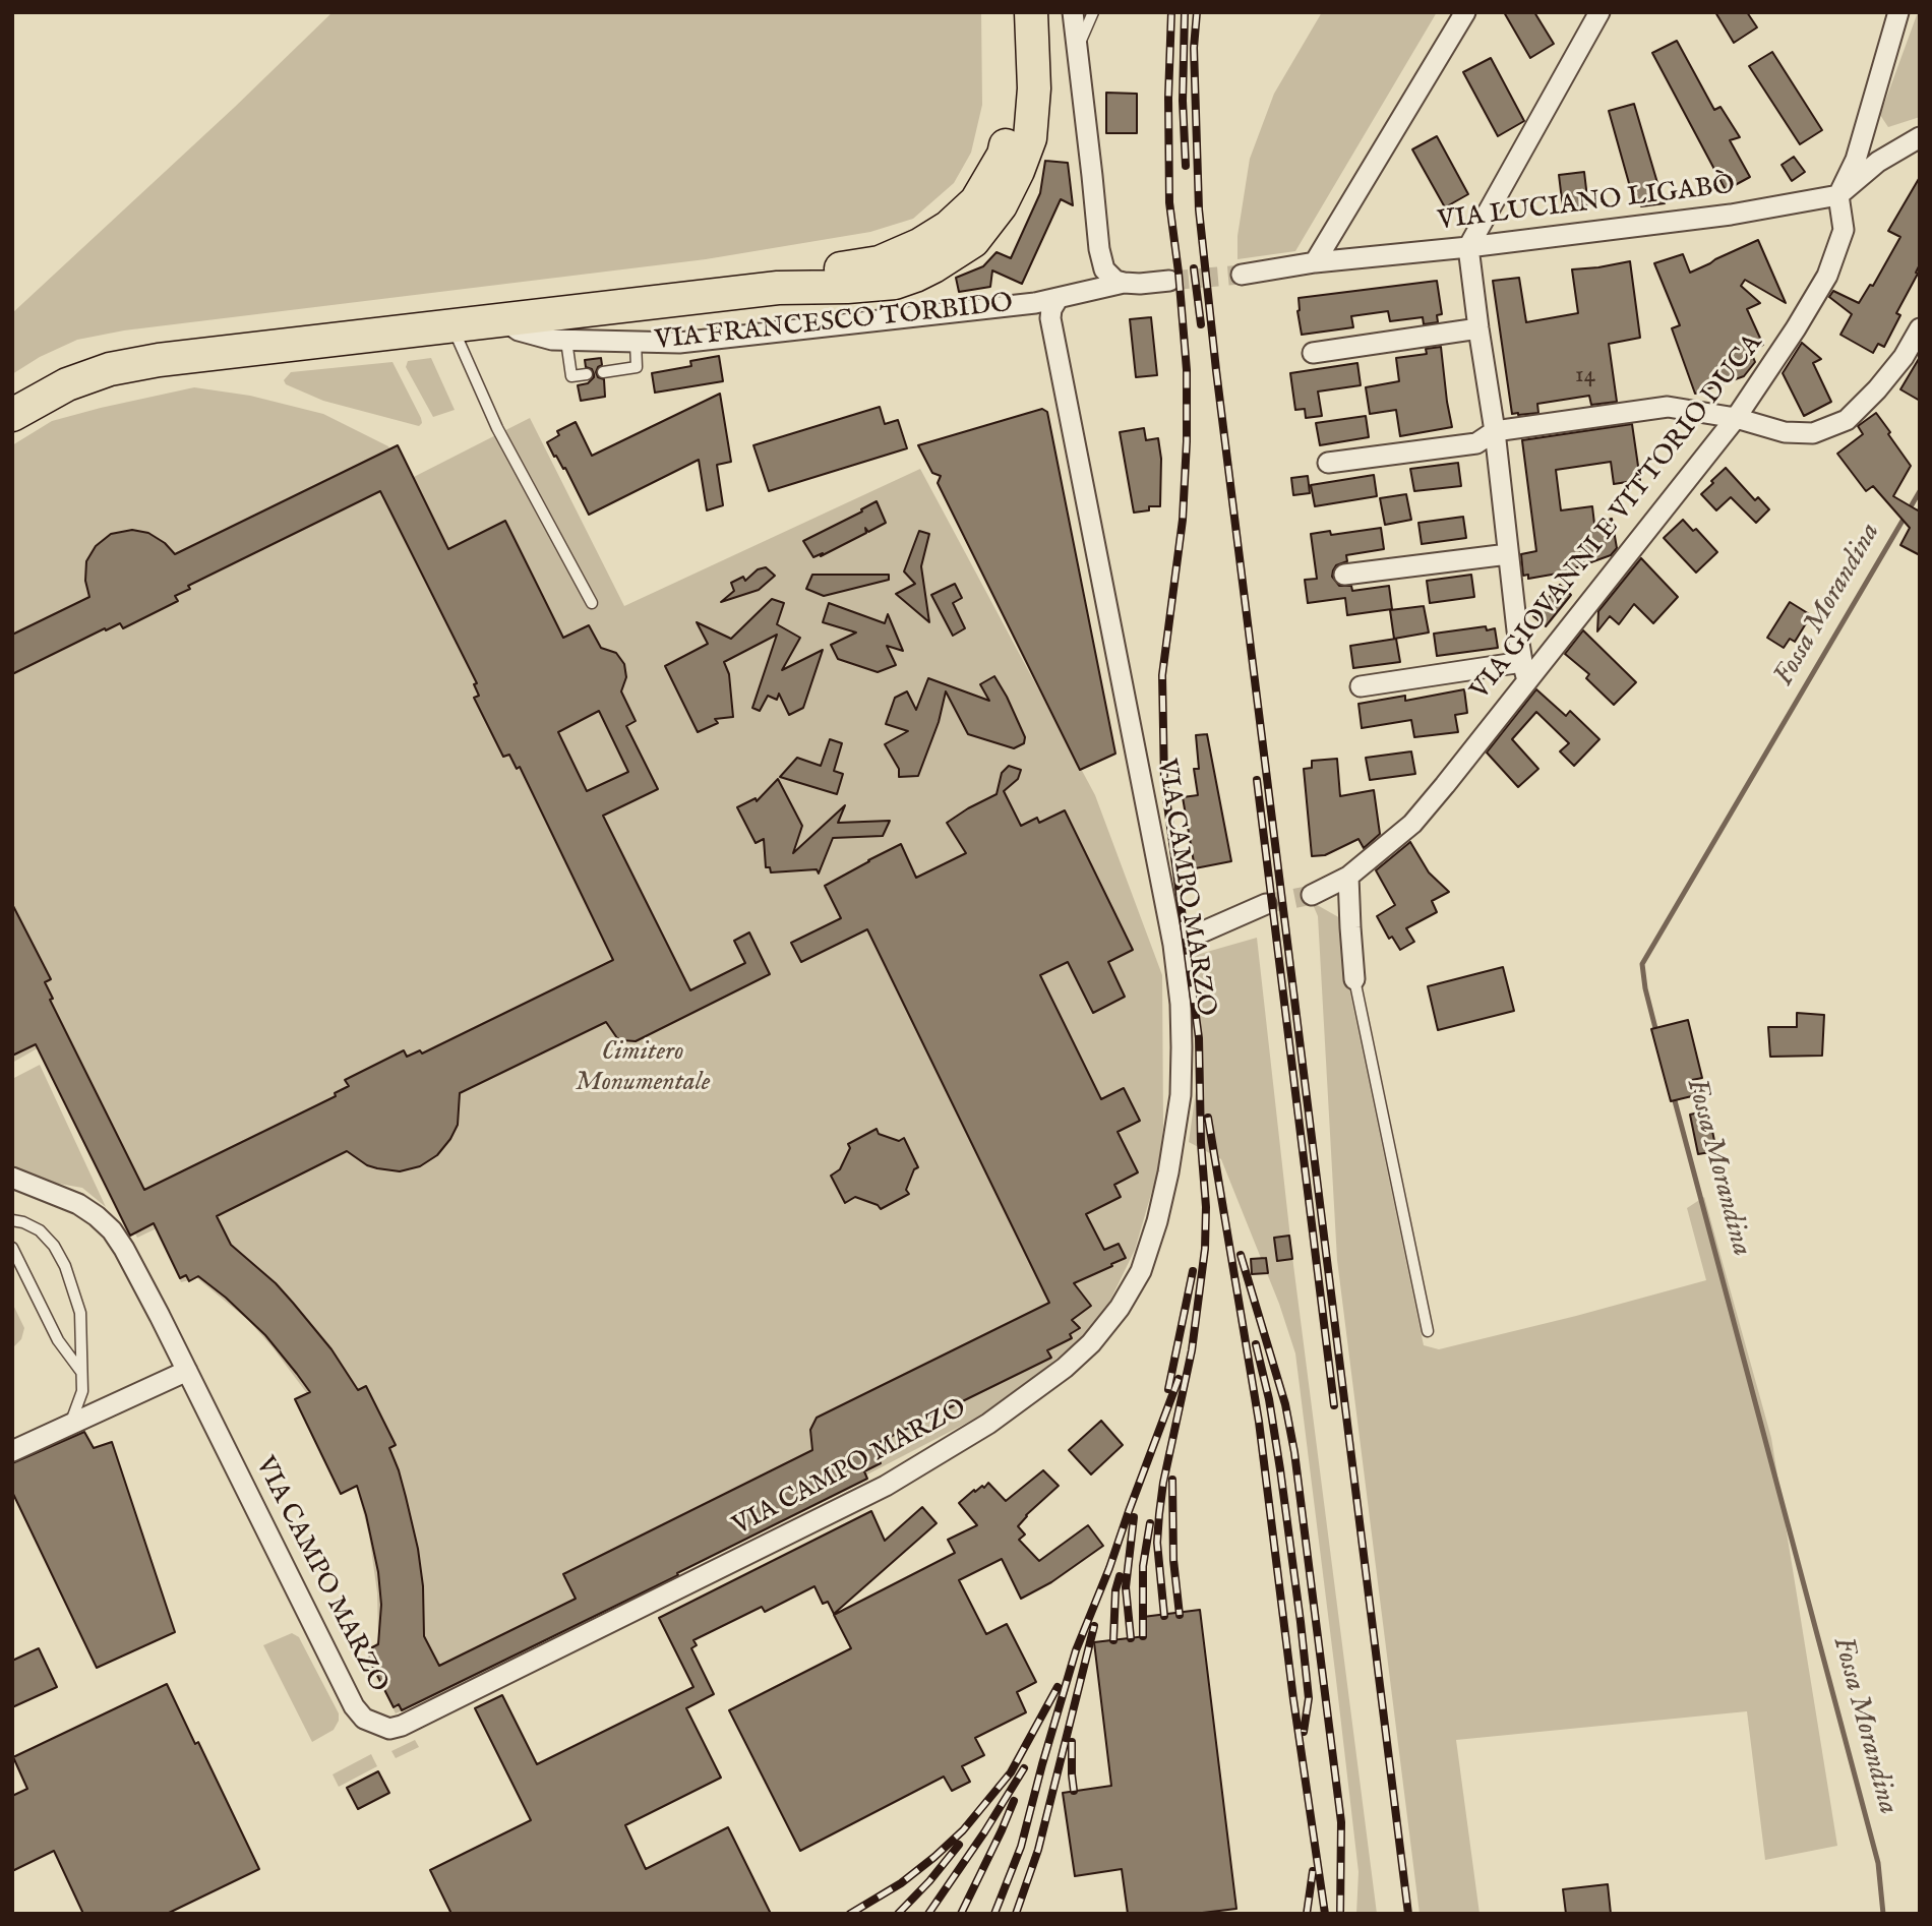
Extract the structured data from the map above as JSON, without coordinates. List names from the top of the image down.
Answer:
{
  "streets": {
    "main road": ["VIA FRANCESCO TORBIDO"],
    "street": ["VIA LUCIANO LIGABÒ", "VIA GIOVANNI E VITTORIO DUCA", "VIA CAMPO MARZO"]
  },
  "crossings": [
    ["VIA LUCIANO LIGABÒ", "VIA GIOVANNI E VITTORIO DUCA"],
    ["VIA FRANCESCO TORBIDO", "VIA CAMPO MARZO"]
  ],
  "water": ["Fossa Morandina"],
  "parks": ["Cimitero Monumentale"],
  "house_numbers": ["14"]
}
